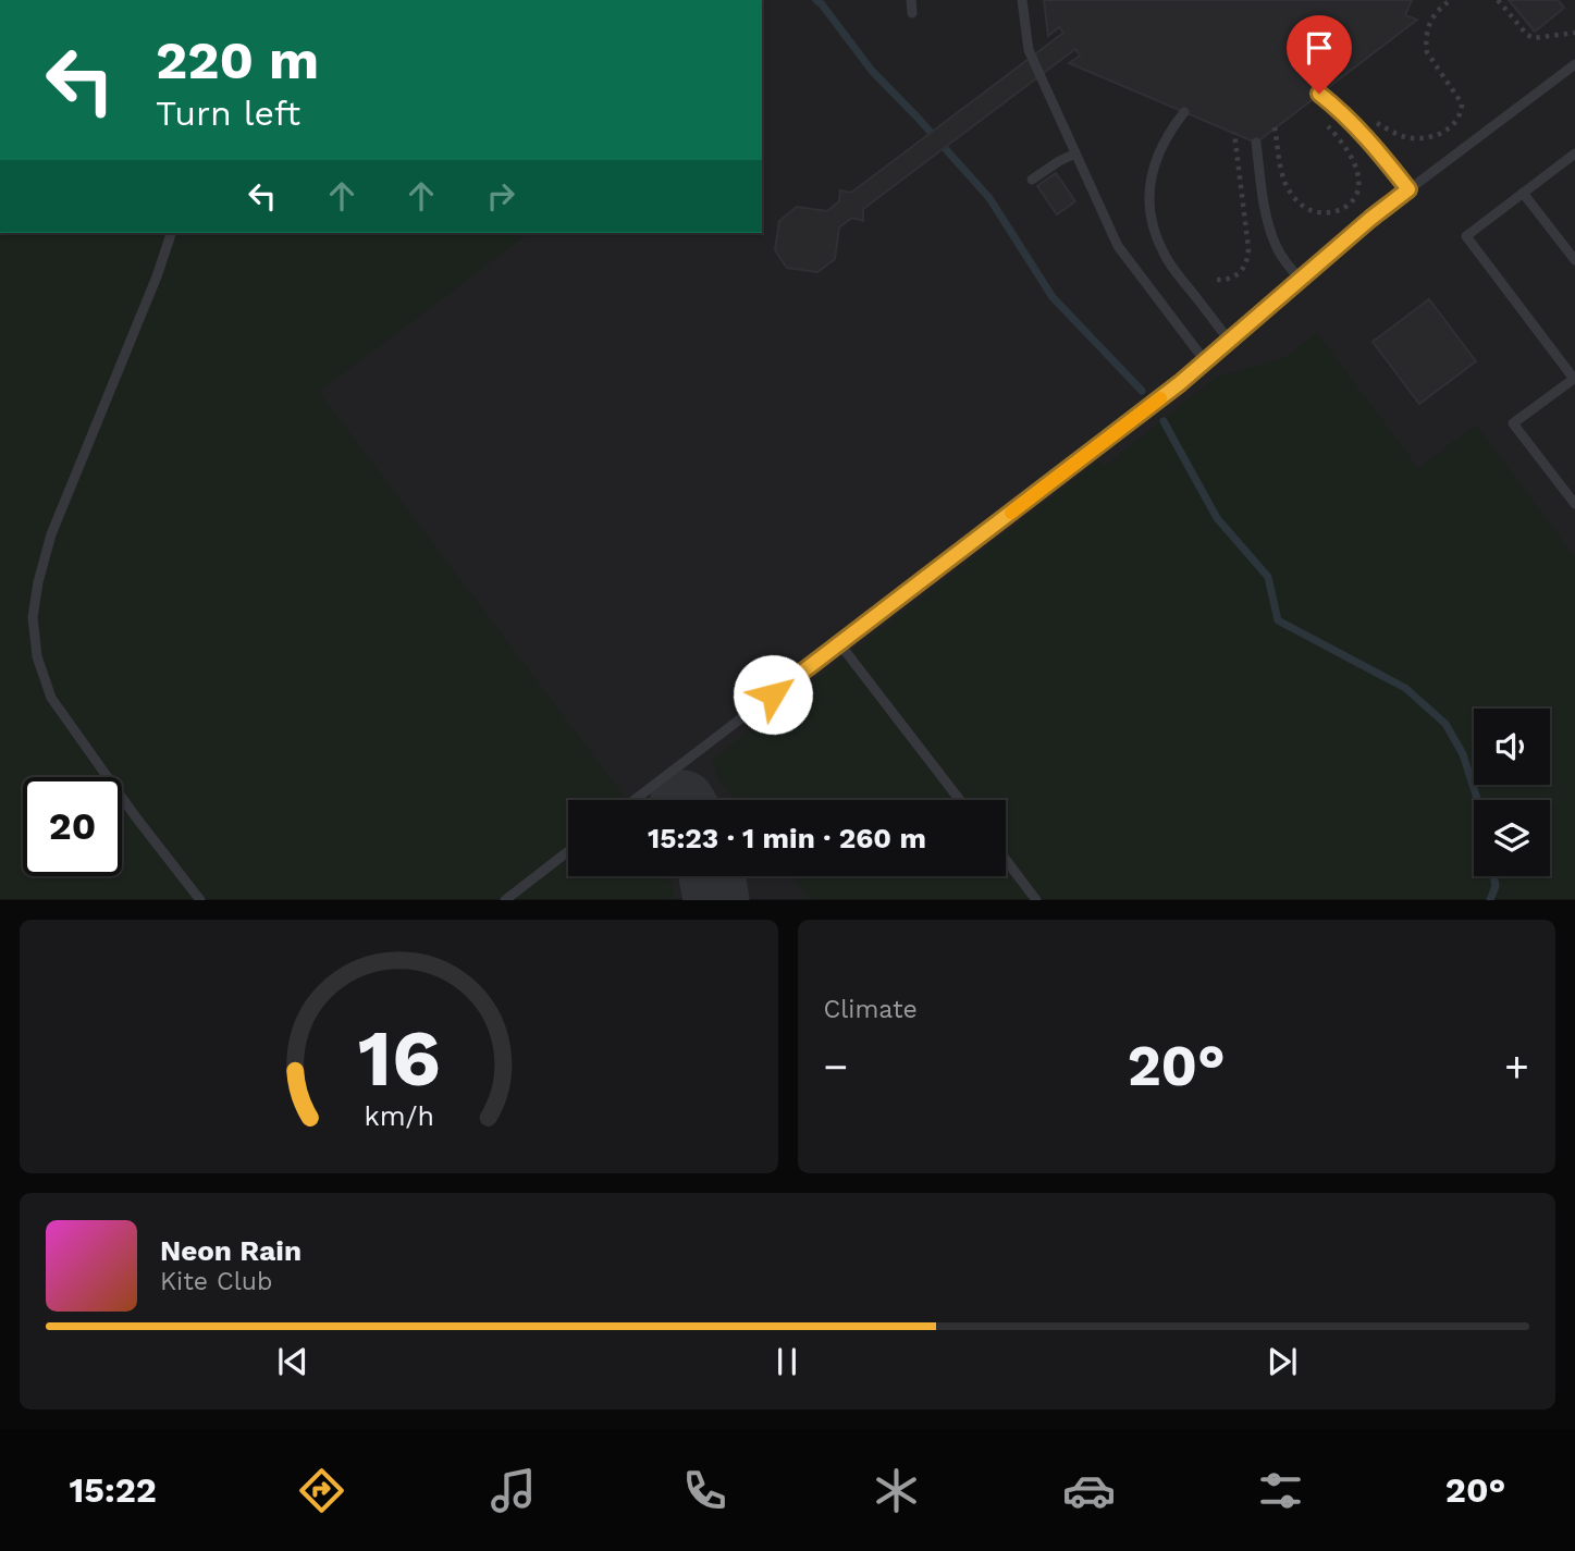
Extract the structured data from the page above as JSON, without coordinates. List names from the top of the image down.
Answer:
{
  "page": {
    "turn": ["220 m", "Turn left"],
    "limit": "20",
    "trip": "15:23 · 1 min · 260 m",
    "tile": "Climate",
    "heat": ["−", "20°", "+"],
    "song": ["Neon Rain", "Kite Club"],
    "tabs": ["15:22", "20°"],
    "gauge": ["16", "km/h"]
  }
}
